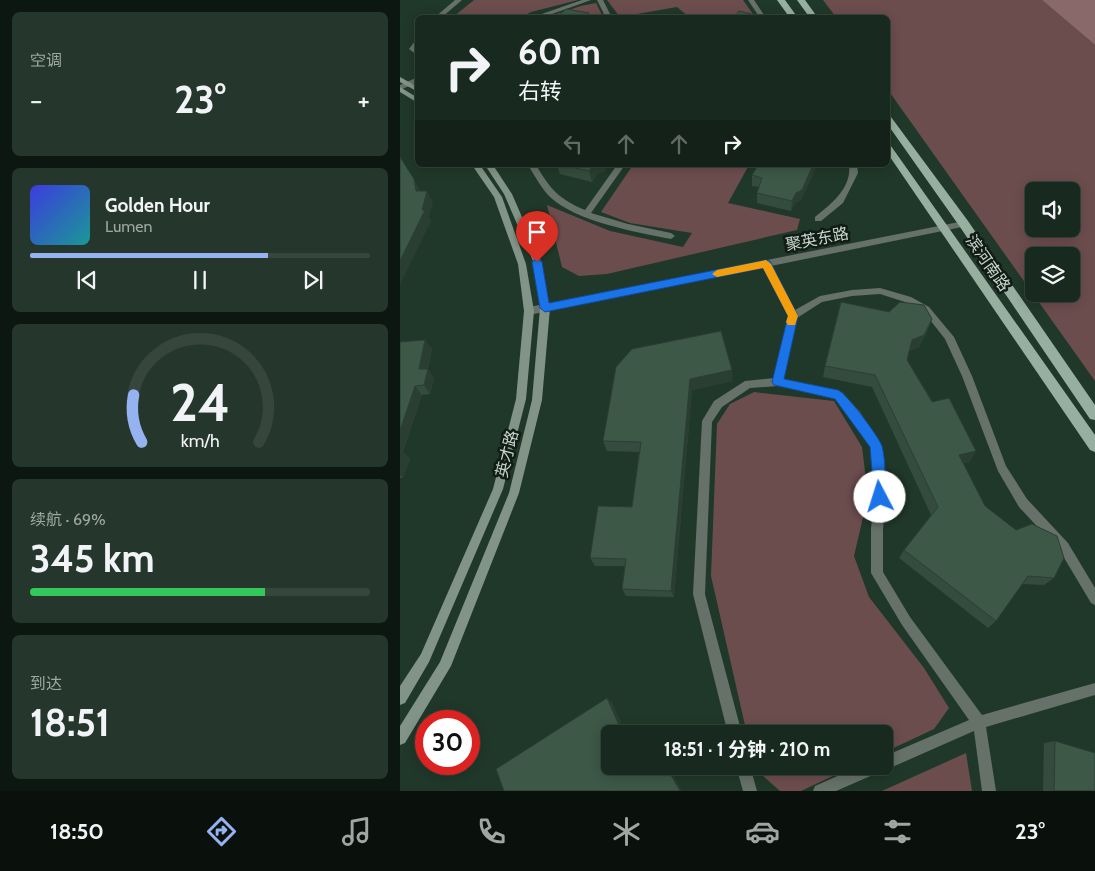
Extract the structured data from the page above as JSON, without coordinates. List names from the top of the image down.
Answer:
{
  "streets": {
    "main road": ["滨河南路", "英才路"],
    "street": ["聚英东路"]
  },
  "crossings": [
    ["聚英东路", "滨河南路"],
    ["聚英东路", "英才路"]
  ],
  "page": {
    "tile": [
      "空调",
      ["续航 · 69%", "345 km"],
      ["到达", "18:51"]
    ],
    "turn": ["60 m", "右转"],
    "heat": ["−", "23°", "+"],
    "song": ["Golden Hour", "Lumen"],
    "limit": "30",
    "trip": "18:51 · 1 分钟 · 210 m",
    "tabs": ["18:50", "23°"],
    "gauge": ["24", "km/h"]
  }
}
